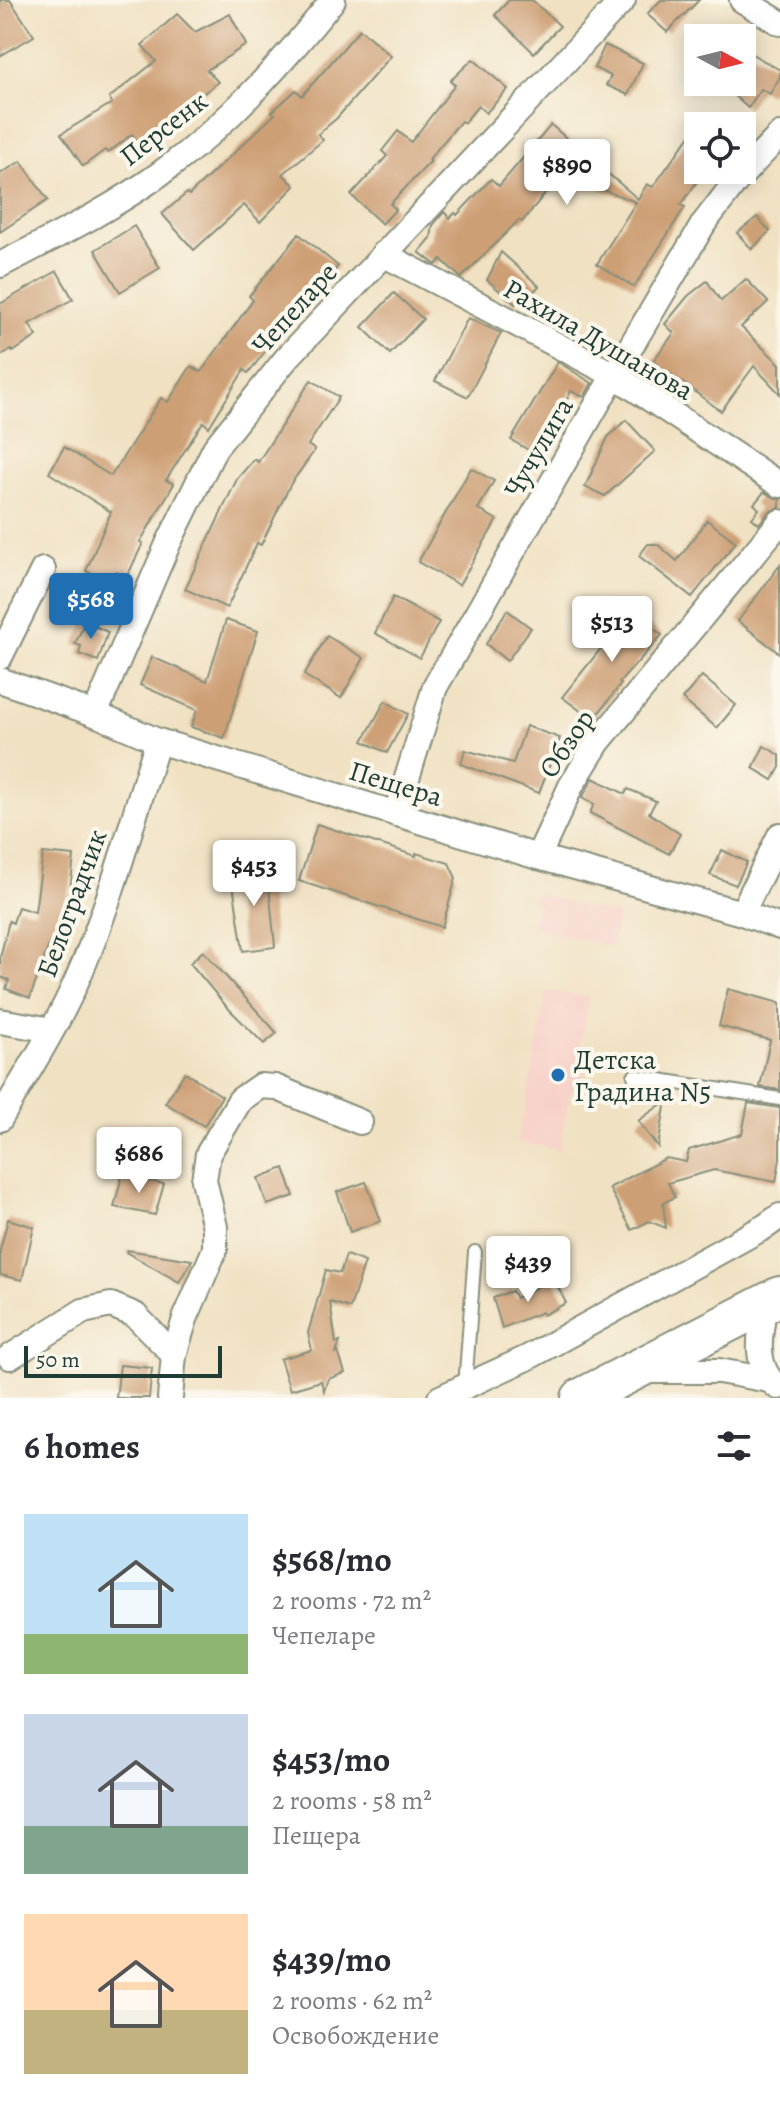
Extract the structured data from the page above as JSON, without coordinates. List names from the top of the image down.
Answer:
{
  "streets": {
    "street": [
      "Персенк",
      "Чепеларе",
      "Рахила Душанова",
      "Чучулига",
      "Обзор",
      "Пещера",
      "Белоградчик"
    ]
  },
  "crossings": [
    ["Чепеларе", "Рахила Душанова"],
    ["Чепеларе", "Пещера"],
    ["Рахила Душанова", "Чучулига"],
    ["Чучулига", "Пещера"],
    ["Обзор", "Пещера"],
    ["Пещера", "Белоградчик"]
  ],
  "places": ["Детска Градина N5"],
  "scale_bar": "50 m",
  "north": "right",
  "page": {
    "price": [
      "$890",
      "$568",
      "$513",
      "$453",
      "$686",
      "$439"
    ],
    "scale": "50 m",
    "heading": "6 homes",
    "list": [
      {
        "name": "$568/mo",
        "note": "2 rooms · 72 m² · Чепеларе"
      },
      {
        "name": "$453/mo",
        "note": "2 rooms · 58 m² · Пещера"
      },
      {
        "name": "$439/mo",
        "note": "2 rooms · 62 m² · Освобождение"
      }
    ]
  }
}
